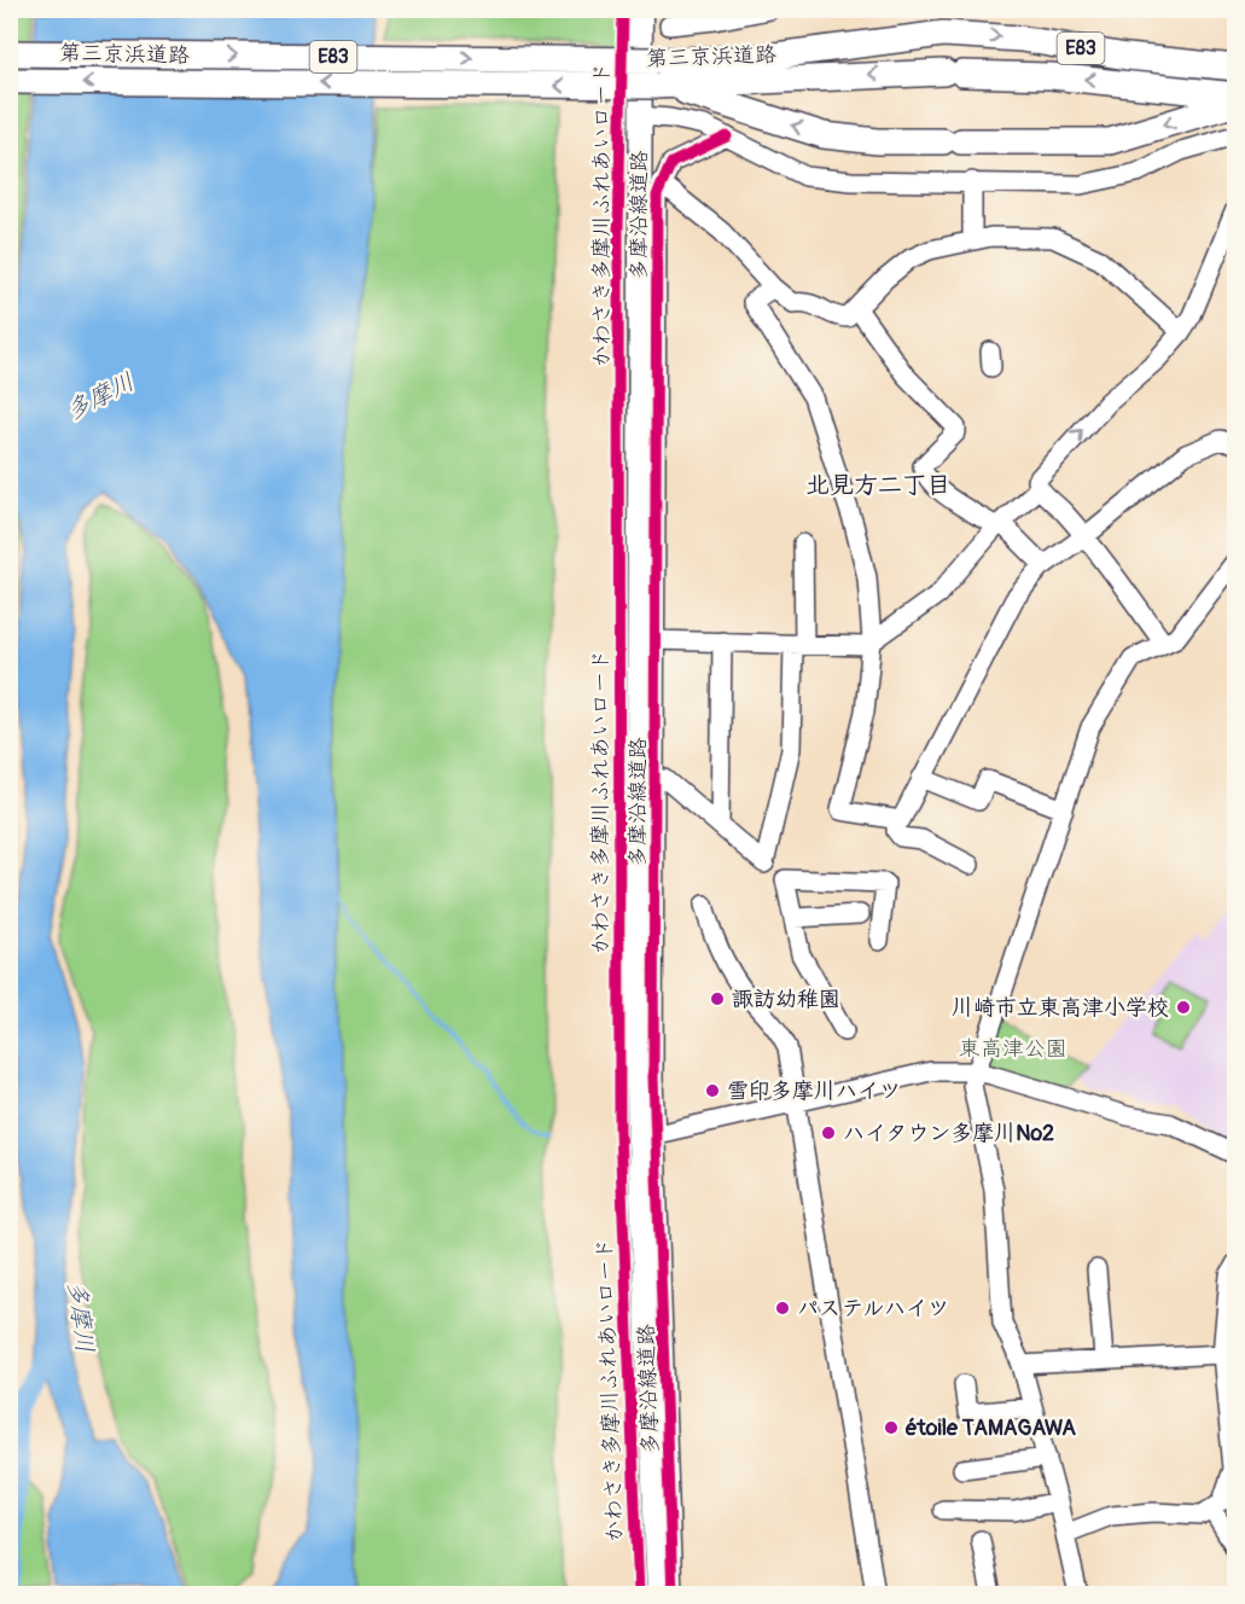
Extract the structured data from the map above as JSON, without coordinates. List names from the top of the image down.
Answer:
{
  "streets": {
    "highway": ["E83", "第三京浜道路"],
    "main road": ["多摩沿線道路"],
    "cycle path": ["かわさき多摩川ふれあいロード"]
  },
  "districts": ["北見方二丁目"],
  "water": ["多摩川"],
  "parks": ["東高津公園"],
  "places": [
    "諏訪幼稚園",
    "川崎市立東高津小学校",
    "雪印多摩川ハイツ",
    "ハイタウン多摩川No2",
    "パステルハイツ",
    "étoile TAMAGAWA"
  ]
}
